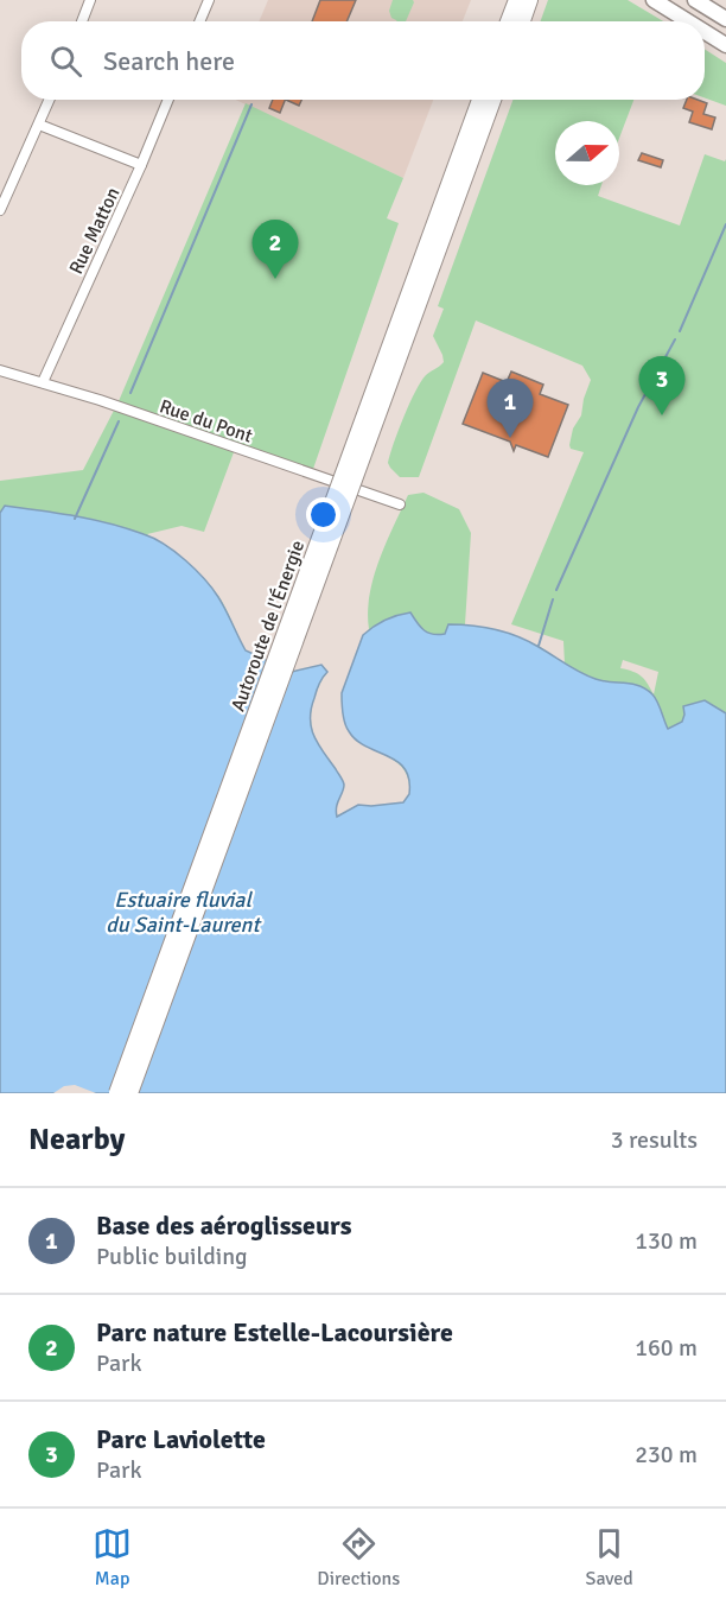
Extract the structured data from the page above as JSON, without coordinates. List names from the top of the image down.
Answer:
{
  "streets": {
    "highway": ["Autoroute de l'Énergie"],
    "street": ["Rue Matton", "Rue du Pont"]
  },
  "crossings": [
    ["Rue Matton", "Rue du Pont"]
  ],
  "water": ["Estuaire fluvial du Saint-Laurent"],
  "north": "right",
  "page": {
    "search": "Search here",
    "pins": ["2", "3", "1"],
    "heading": ["Nearby", "3 results"],
    "list": [
      {
        "mark": "1",
        "name": "Base des aéroglisseurs",
        "note": "Public building",
        "value": "130 m"
      },
      {
        "mark": "2",
        "name": "Parc nature Estelle-Lacoursière",
        "note": "Park",
        "value": "160 m"
      },
      {
        "mark": "3",
        "name": "Parc Laviolette",
        "note": "Park",
        "value": "230 m"
      }
    ],
    "nav": ["Map", "Directions", "Saved"]
  }
}
